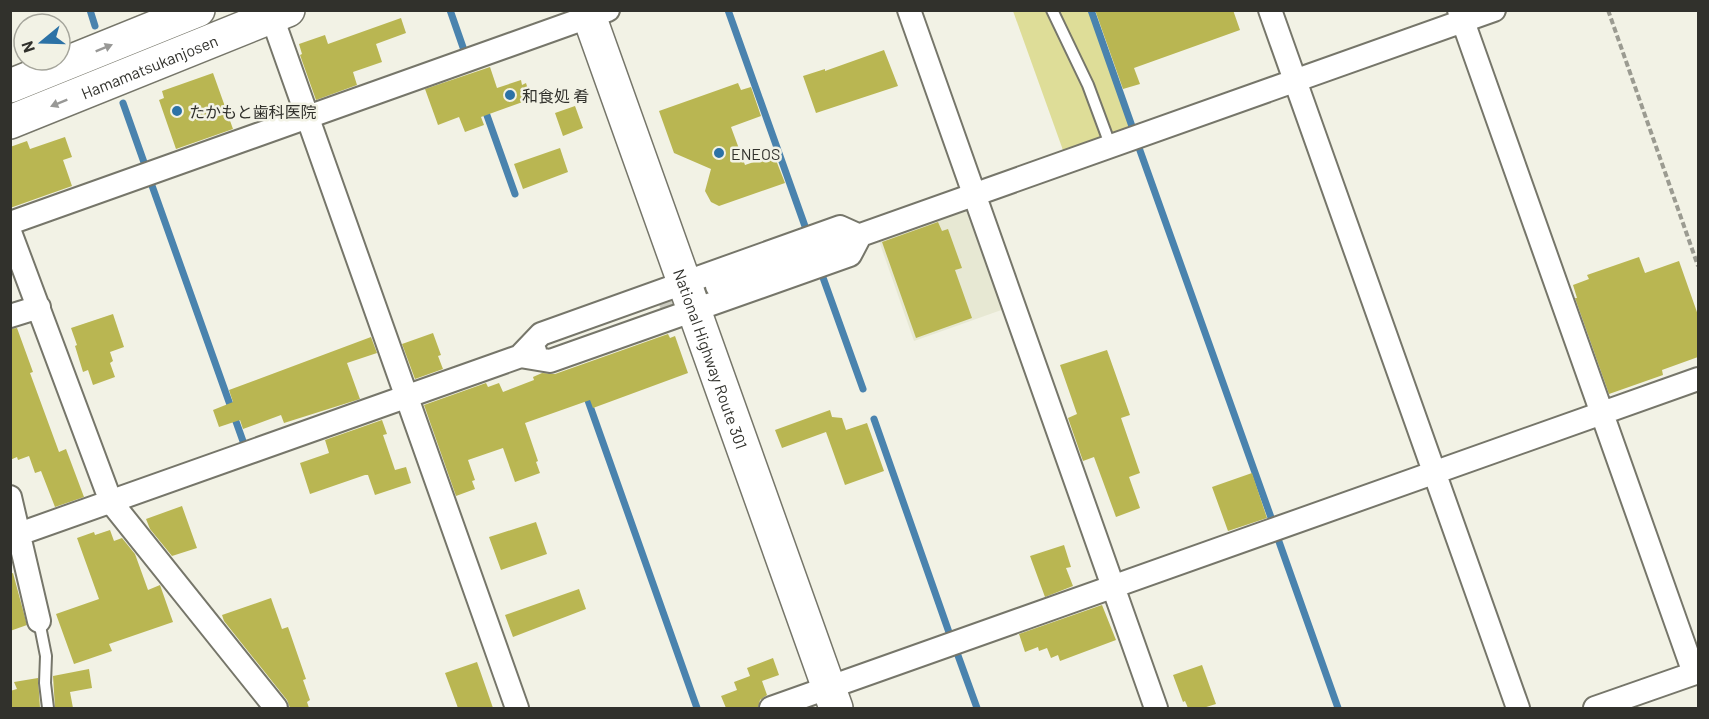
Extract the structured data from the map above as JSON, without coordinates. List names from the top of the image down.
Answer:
{
  "streets": {
    "main road": ["Hamamatsukanjosen", "National Highway Route 301"]
  },
  "places": ["和食処 肴", "たかもと歯科医院", "ENEOS"],
  "north": "left"
}
